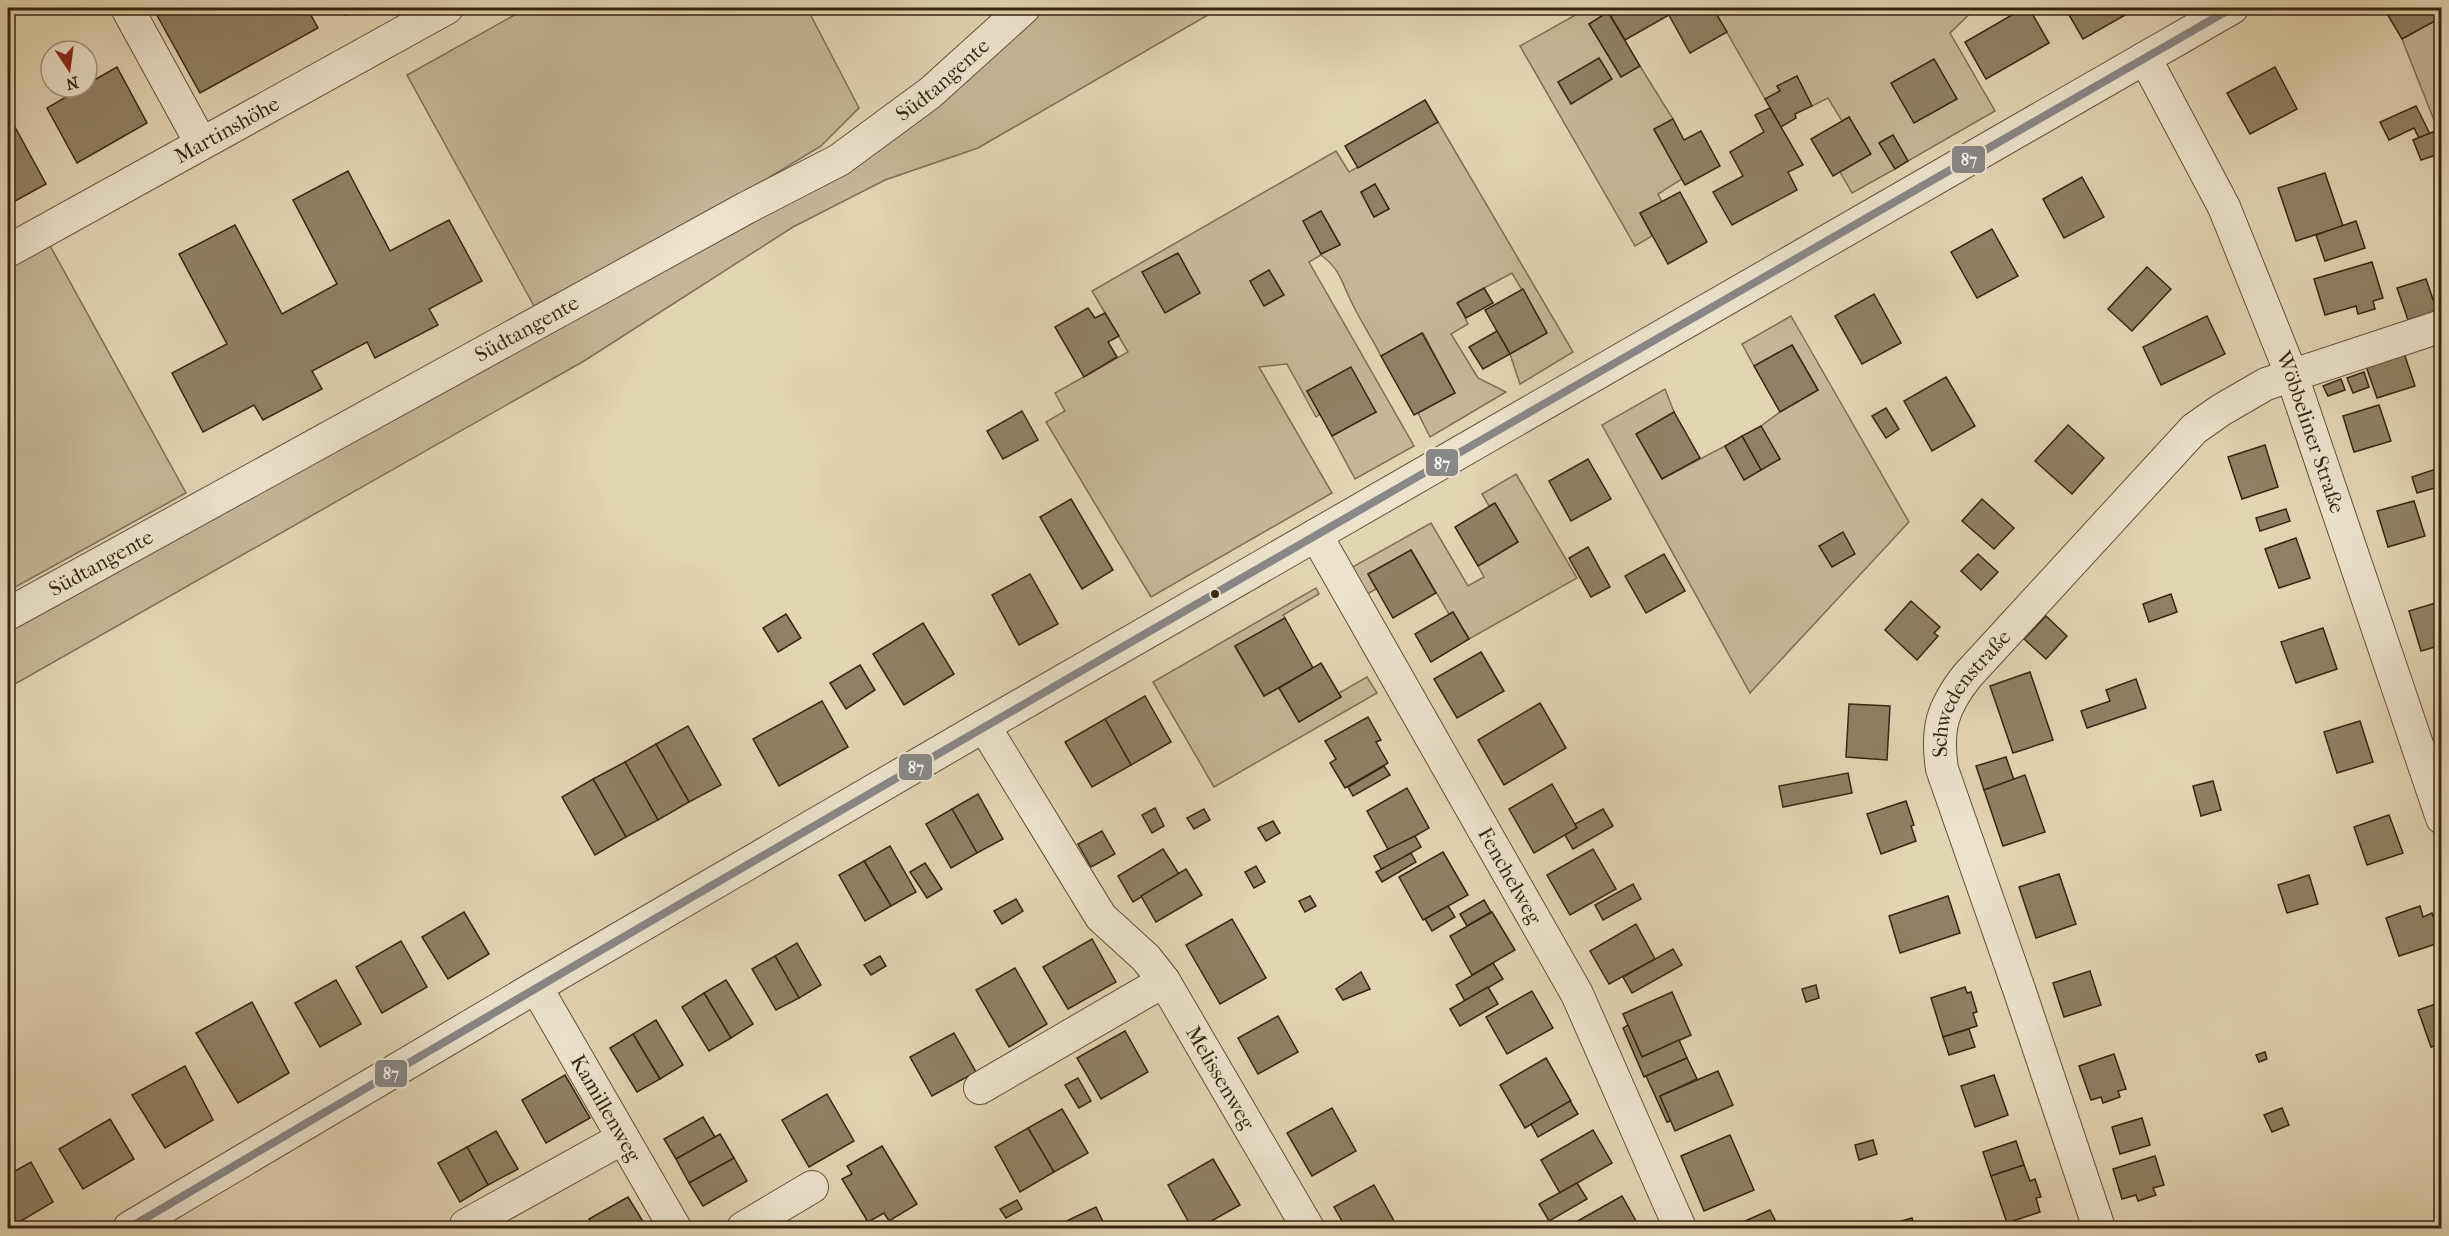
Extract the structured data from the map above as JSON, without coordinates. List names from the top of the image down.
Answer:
{
  "streets": {
    "street": [
      "Südtangente",
      "Martinshöhe",
      "Wöbbeliner Straße",
      "Schwedenstraße",
      "Fenchelweg",
      "Melissenweg",
      "Kamillenweg"
    ]
  },
  "crossings": [
    ["Wöbbeliner Straße", "Schwedenstraße"]
  ],
  "lines": ["transit line 87"],
  "north": "bottom"
}
